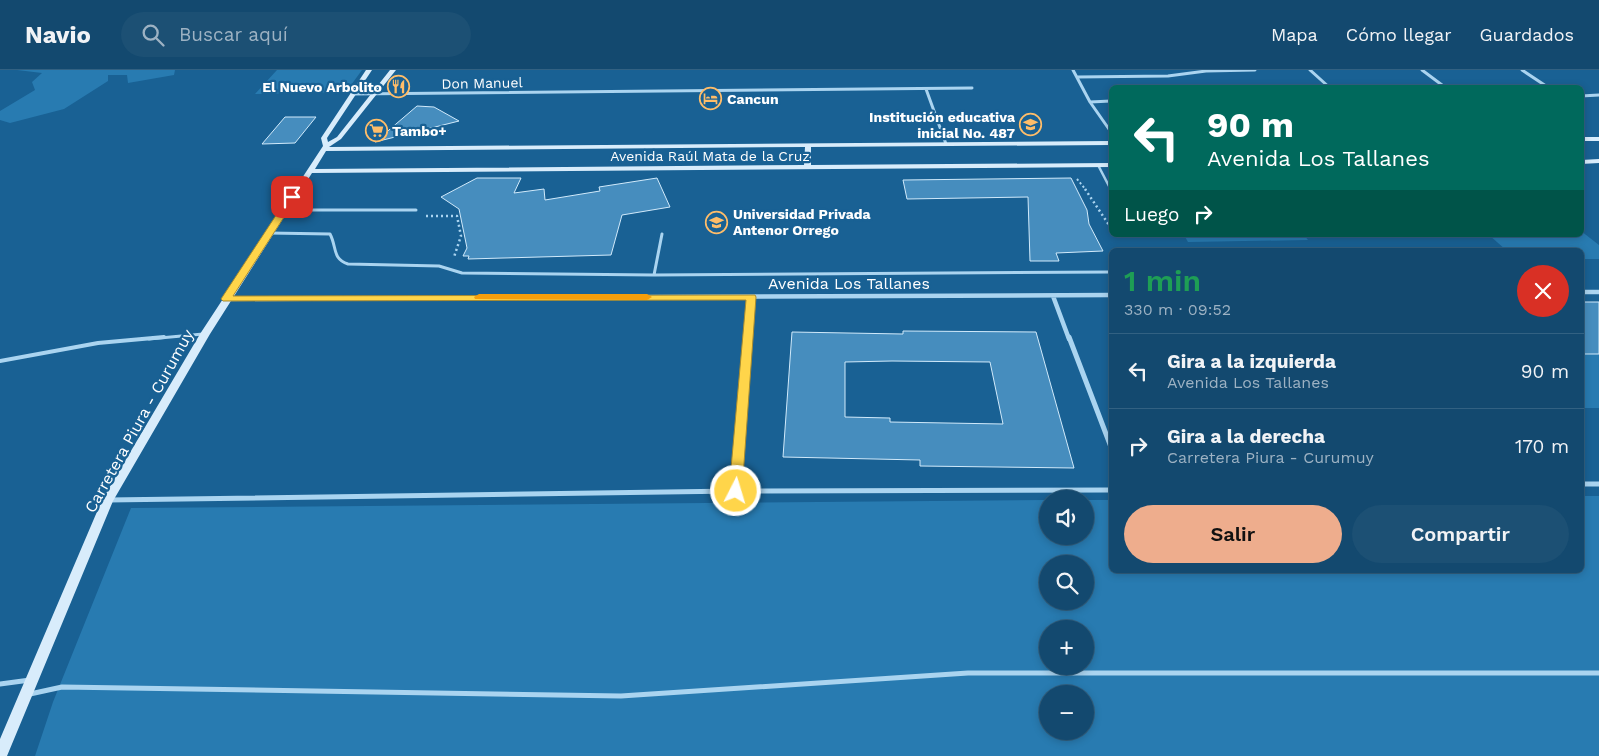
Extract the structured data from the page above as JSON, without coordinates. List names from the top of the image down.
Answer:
{
  "streets": {
    "main road": ["Avenida Raúl Mata de la Cruz", "Carretera Piura - Curumuy"],
    "street": ["Don Manuel", "Avenida Los Tallanes"]
  },
  "crossings": [
    ["Don Manuel", "Carretera Piura - Curumuy"],
    ["Avenida Raúl Mata de la Cruz", "Carretera Piura - Curumuy"],
    ["Avenida Los Tallanes", "Carretera Piura - Curumuy"]
  ],
  "places": {
    "restaurant": ["El Nuevo Arbolito"],
    "hotel": ["Cancun"],
    "school or university": ["Institución educativa inicial No. 487", "Universidad Privada Antenor Orrego"],
    "supermarket": ["Tambo+"]
  },
  "page": {
    "header": "Navio",
    "search": "Buscar aquí",
    "nav": ["Mapa", "Cómo llegar", "Guardados"],
    "turn": ["90 m", "Avenida Los Tallanes"],
    "then": "Luego",
    "heading": ["1 min", "330 m · 09:52"],
    "list": [
      {
        "name": "Gira a la izquierda",
        "note": "Avenida Los Tallanes",
        "value": "90 m"
      },
      {
        "name": "Gira a la derecha",
        "note": "Carretera Piura - Curumuy",
        "value": "170 m"
      }
    ],
    "map_buttons": ["+", "−"],
    "buttons": ["Salir", "Compartir"]
  }
}
